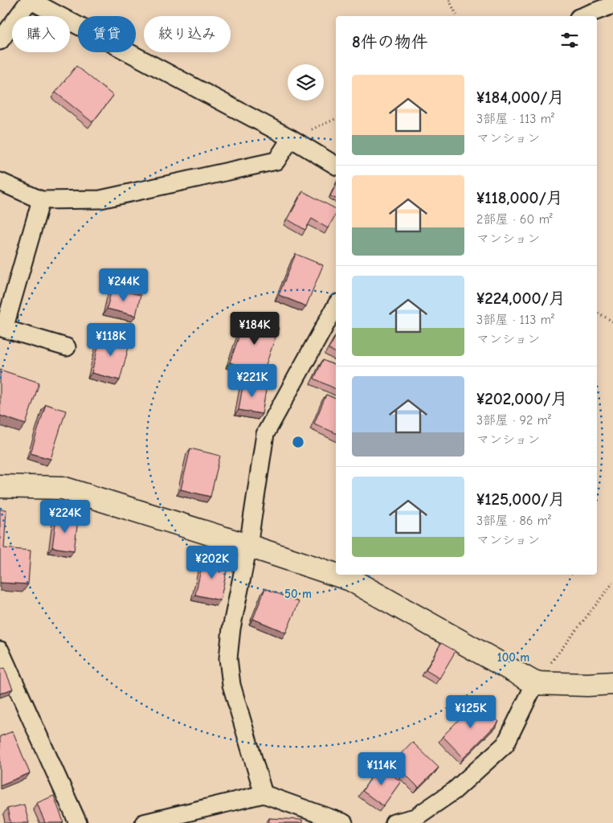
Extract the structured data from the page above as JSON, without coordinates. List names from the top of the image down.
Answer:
{
  "page": {
    "chip": ["購入", "賃貸", "絞り込み"],
    "heading": "8件の物件",
    "list": [
      {
        "name": "¥184,000/月",
        "note": "3部屋 · 113 m² · マンション"
      },
      {
        "name": "¥118,000/月",
        "note": "2部屋 · 60 m² · マンション"
      },
      {
        "name": "¥224,000/月",
        "note": "3部屋 · 113 m² · マンション"
      },
      {
        "name": "¥202,000/月",
        "note": "3部屋 · 92 m² · マンション"
      },
      {
        "name": "¥125,000/月",
        "note": "3部屋 · 86 m² · マンション"
      }
    ],
    "price": [
      "¥244K",
      "¥184K",
      "¥118K",
      "¥221K",
      "¥224K",
      "¥202K",
      "¥125K",
      "¥114K"
    ]
  },
  "rings": ["50 m", "100 m"]
}
